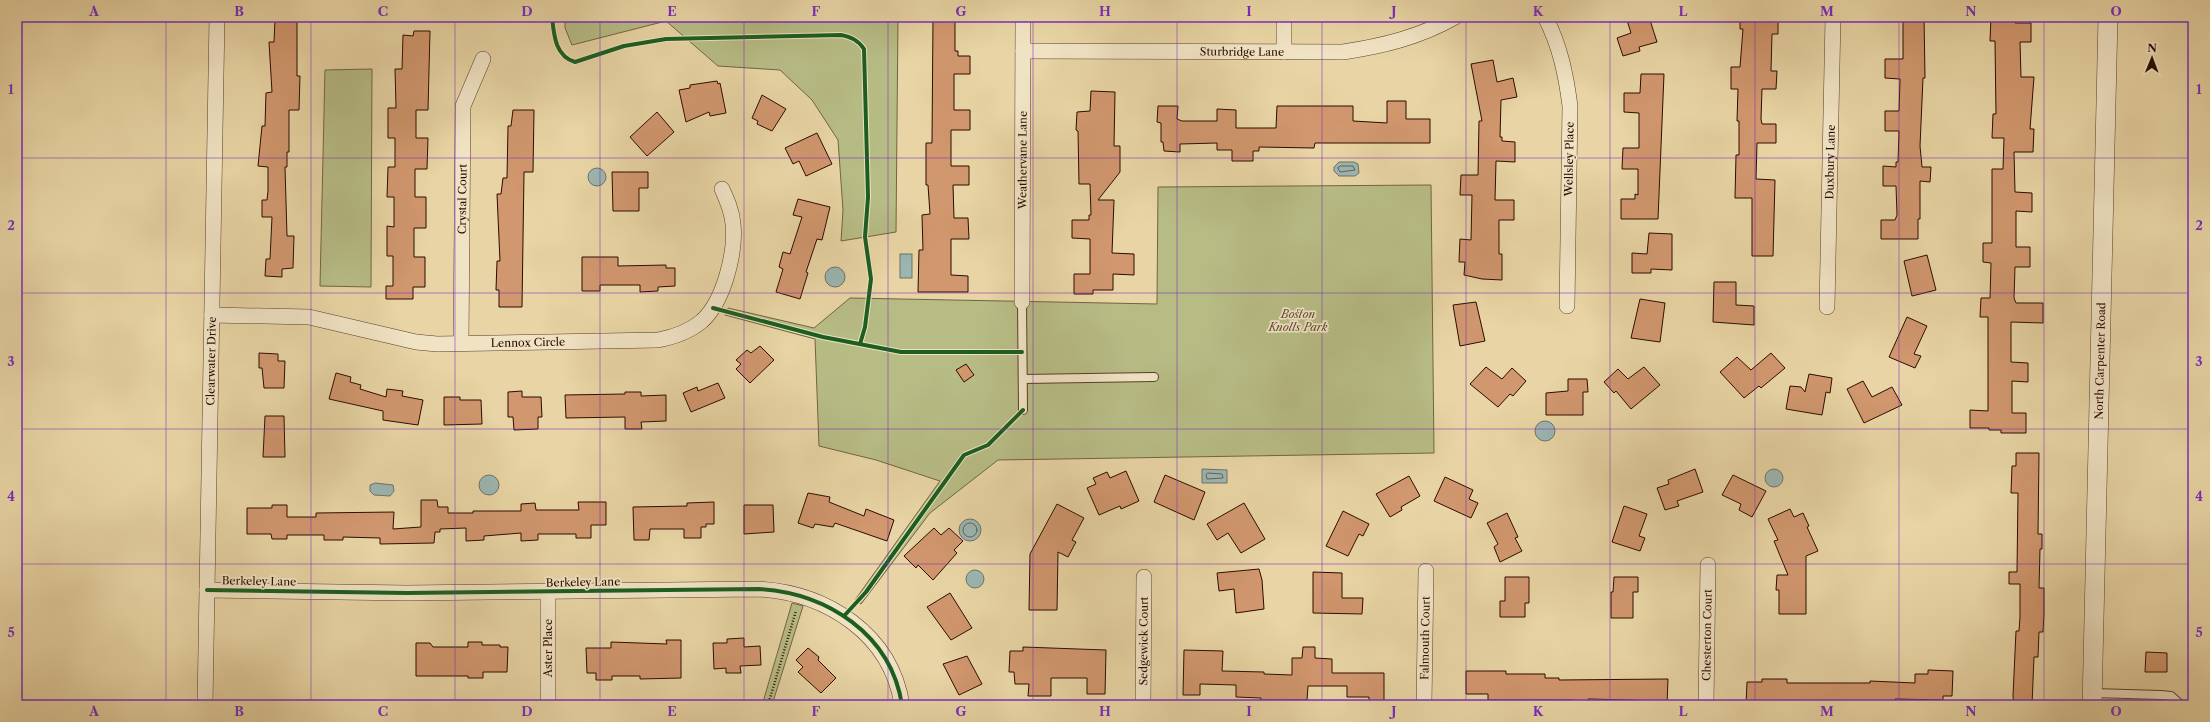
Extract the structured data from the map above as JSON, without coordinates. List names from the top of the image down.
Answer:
{
  "streets": {
    "street": [
      "Sturbridge Lane",
      "Wellsley Place",
      "Weathervane Lane",
      "Duxbury Lane",
      "Crystal Court",
      "Lennox Circle",
      "Clearwater Drive",
      "North Carpenter Road",
      "Berkeley Lane",
      "Chesterton Court",
      "Falmouth Court",
      "Sedgewick Court",
      "Aster Place"
    ]
  },
  "crossings": [
    ["Sturbridge Lane", "Weathervane Lane"],
    ["Crystal Court", "Lennox Circle"],
    ["Lennox Circle", "Clearwater Drive"],
    ["Clearwater Drive", "Berkeley Lane"],
    ["Berkeley Lane", "Aster Place"]
  ],
  "parks": ["Boston Knolls Park"],
  "north": "top",
  "grid": {
    "columns": [
      "A",
      "B",
      "C",
      "D",
      "E",
      "F",
      "G",
      "H",
      "I",
      "J",
      "K",
      "L",
      "M",
      "N",
      "O"
    ],
    "rows": [
      "1",
      "2",
      "3",
      "4",
      "5"
    ]
  }
}
